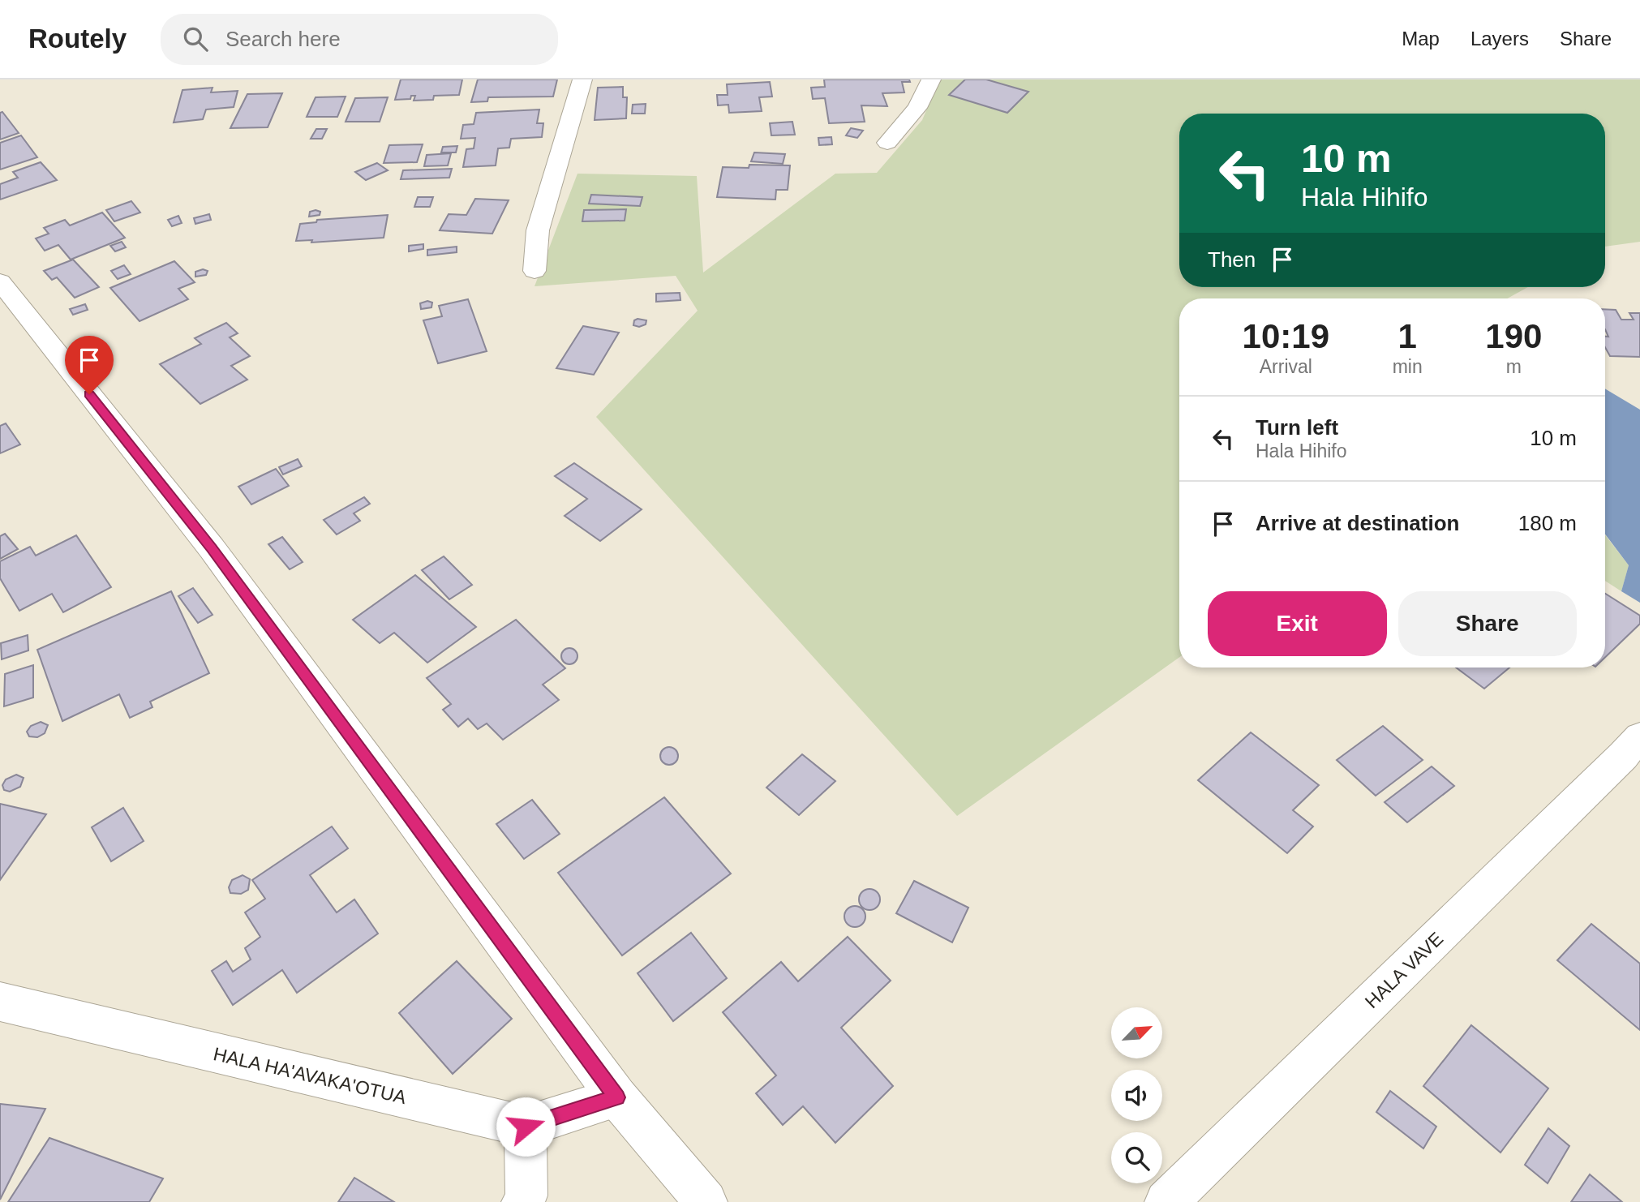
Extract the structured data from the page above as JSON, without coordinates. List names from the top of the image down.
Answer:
{
  "streets": {
    "street": ["HALA VAVE", "HALA HA'AVAKA'OTUA"]
  },
  "north": "top right",
  "page": {
    "header": "Routely",
    "search": "Search here",
    "nav": ["Map", "Layers", "Share"],
    "turn": ["10 m", "Hala Hihifo"],
    "then": "Then",
    "eta": [
      "10:19",
      "Arrival",
      "1",
      "min",
      "190",
      "m"
    ],
    "list": [
      {
        "name": "Turn left",
        "note": "Hala Hihifo",
        "value": "10 m"
      },
      {
        "name": "Arrive at destination",
        "value": "180 m"
      }
    ],
    "buttons": ["Exit", "Share"]
  }
}
